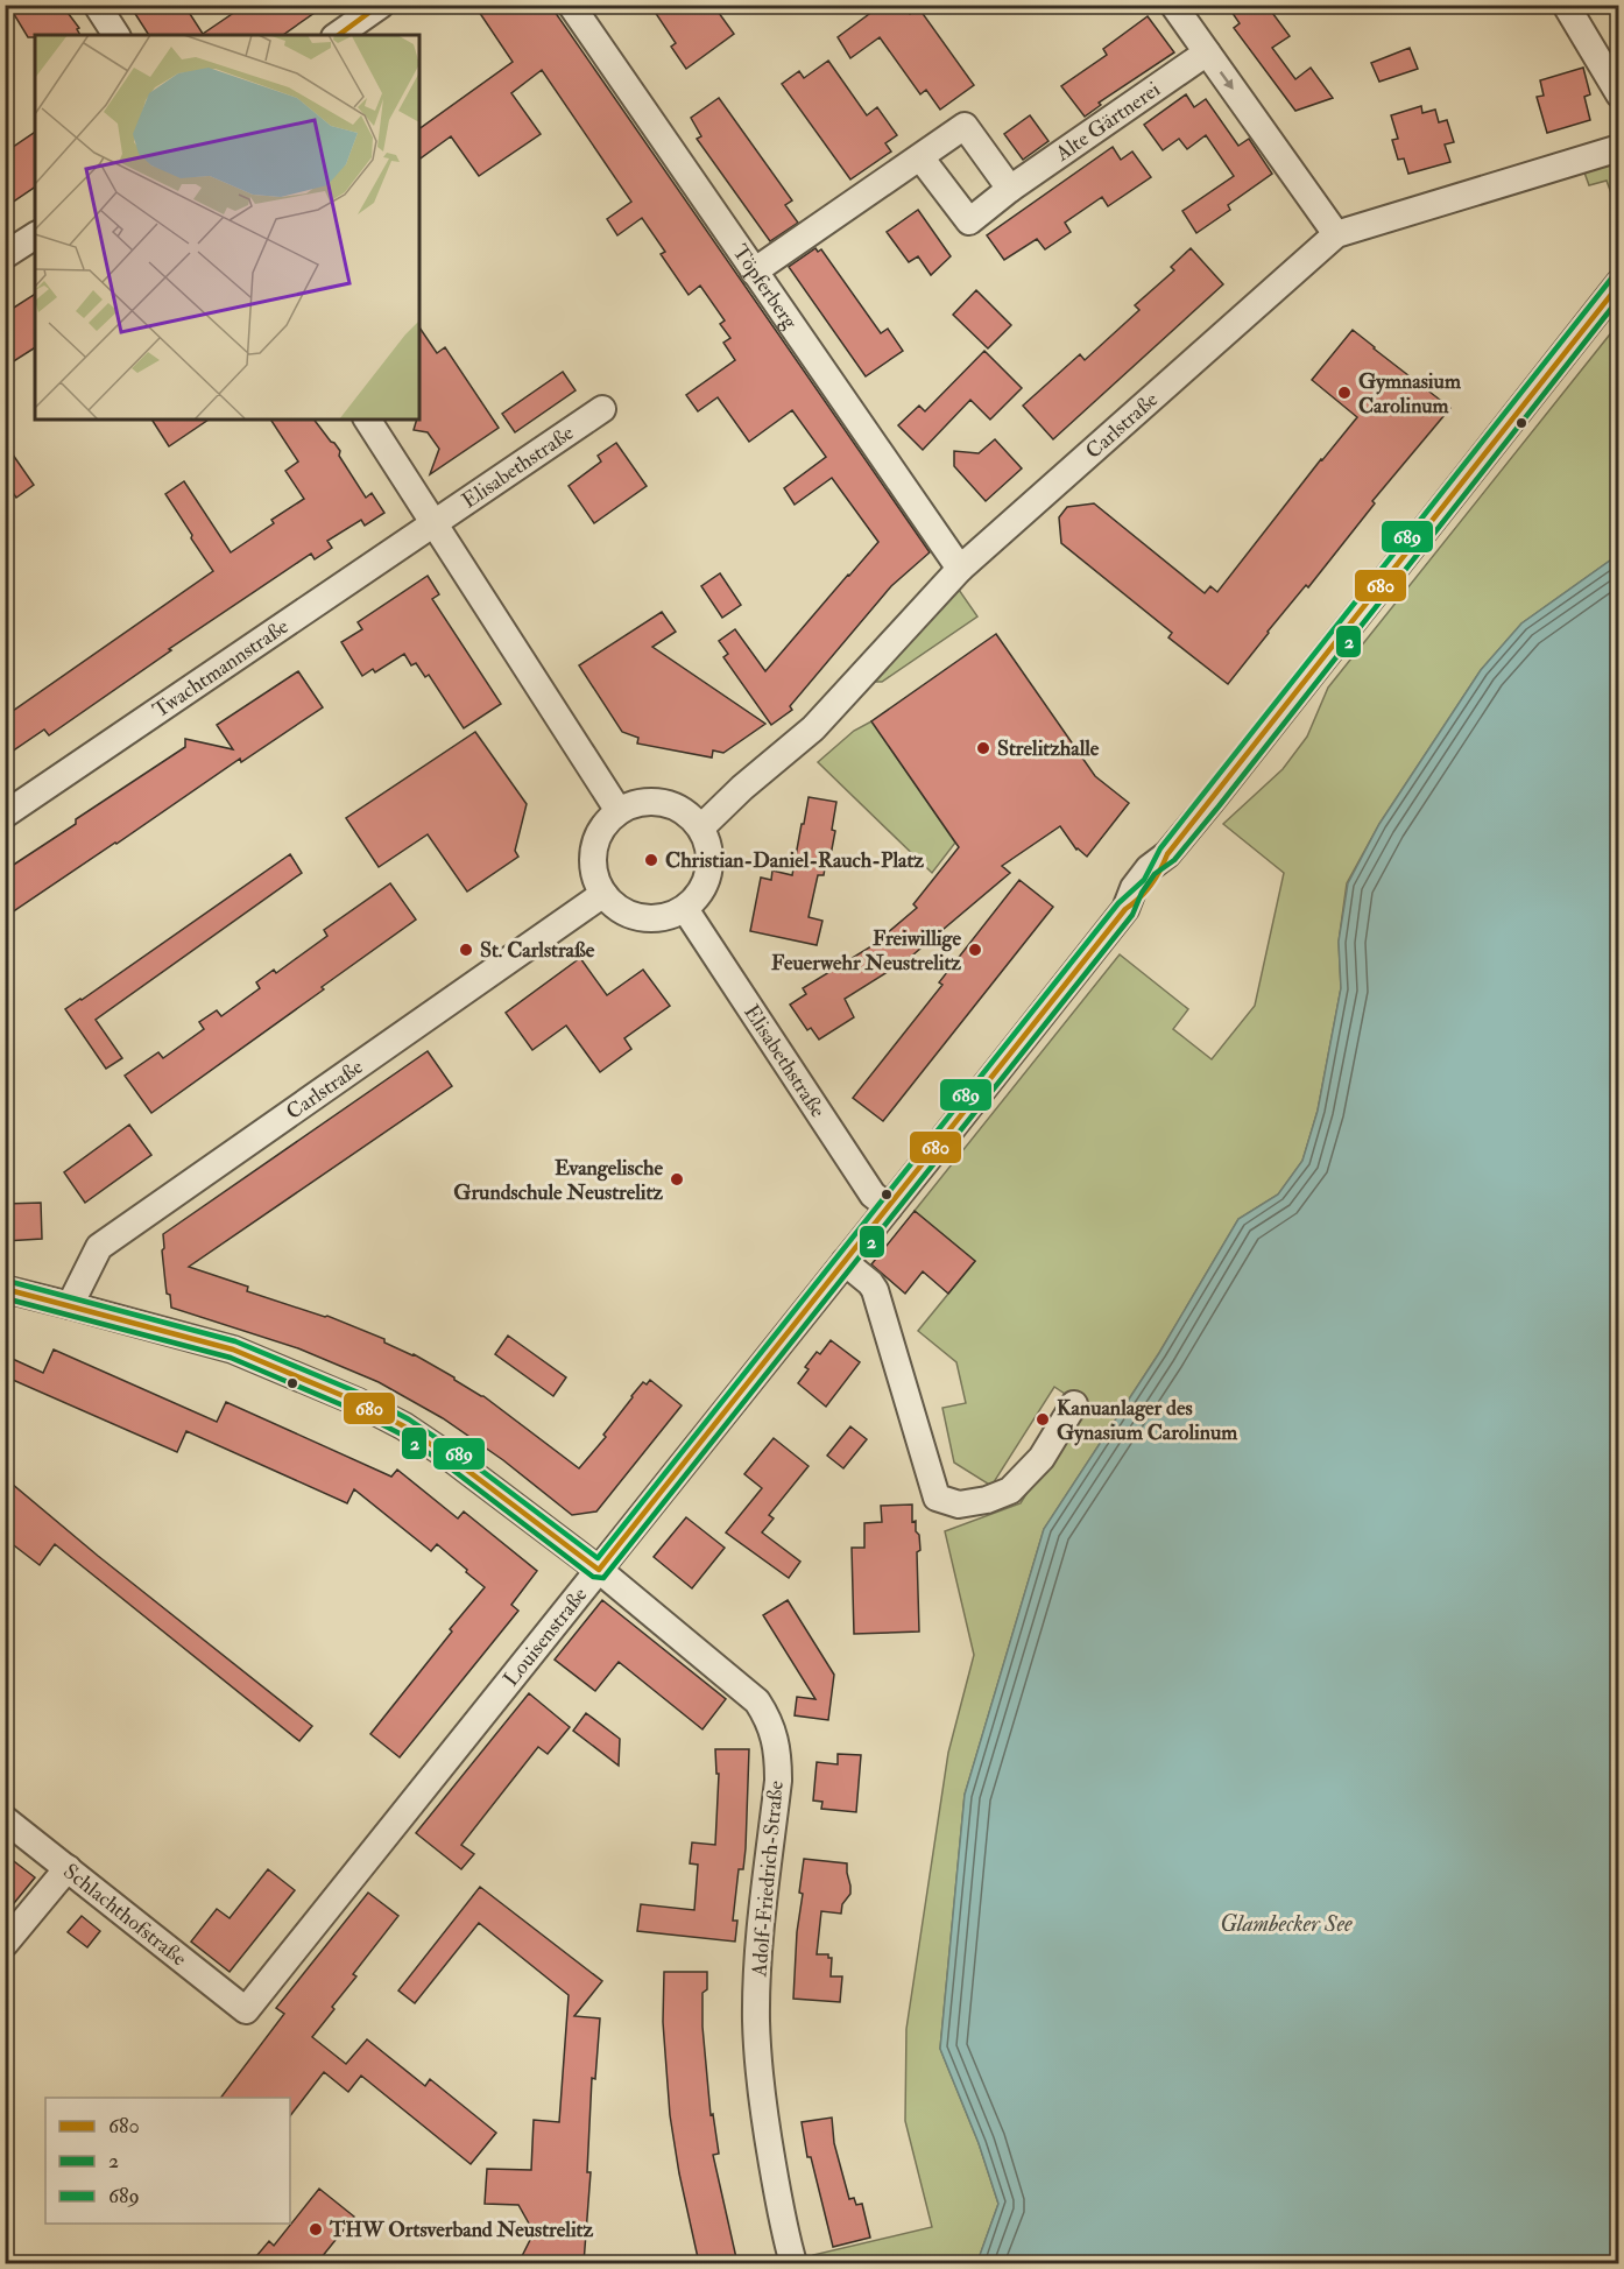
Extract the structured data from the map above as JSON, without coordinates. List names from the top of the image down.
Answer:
{
  "streets": {
    "street": [
      "Alte Gärtnerei",
      "Töpferberg",
      "Carlstraße",
      "Elisabethstraße",
      "Twachtmannstraße",
      "Louisenstraße",
      "Adolf-Friedrich-Straße",
      "Schlachthofstraße"
    ]
  },
  "crossings": [
    ["Töpferberg", "Carlstraße"],
    ["Carlstraße", "Elisabethstraße"],
    ["Carlstraße", "Adolf-Friedrich-Straße"],
    ["Elisabethstraße", "Twachtmannstraße"],
    ["Elisabethstraße", "Louisenstraße"],
    ["Louisenstraße", "Adolf-Friedrich-Straße"],
    ["Louisenstraße", "Schlachthofstraße"]
  ],
  "water": ["Glambecker See"],
  "places": [
    "Gymnasium Carolinum",
    "Strelitzhalle",
    "Christian-Daniel-Rauch-Platz",
    "St. Carlstraße",
    "Freiwillige Feuerwehr Neustrelitz",
    "Evangelische Grundschule Neustrelitz",
    "Kanuanlager des Gynasium Carolinum",
    "THW Ortsverband Neustrelitz"
  ],
  "lines": ["transit line 680", "transit line 689", "transit line 2"],
  "legend": ["680", "2", "689"]
}
